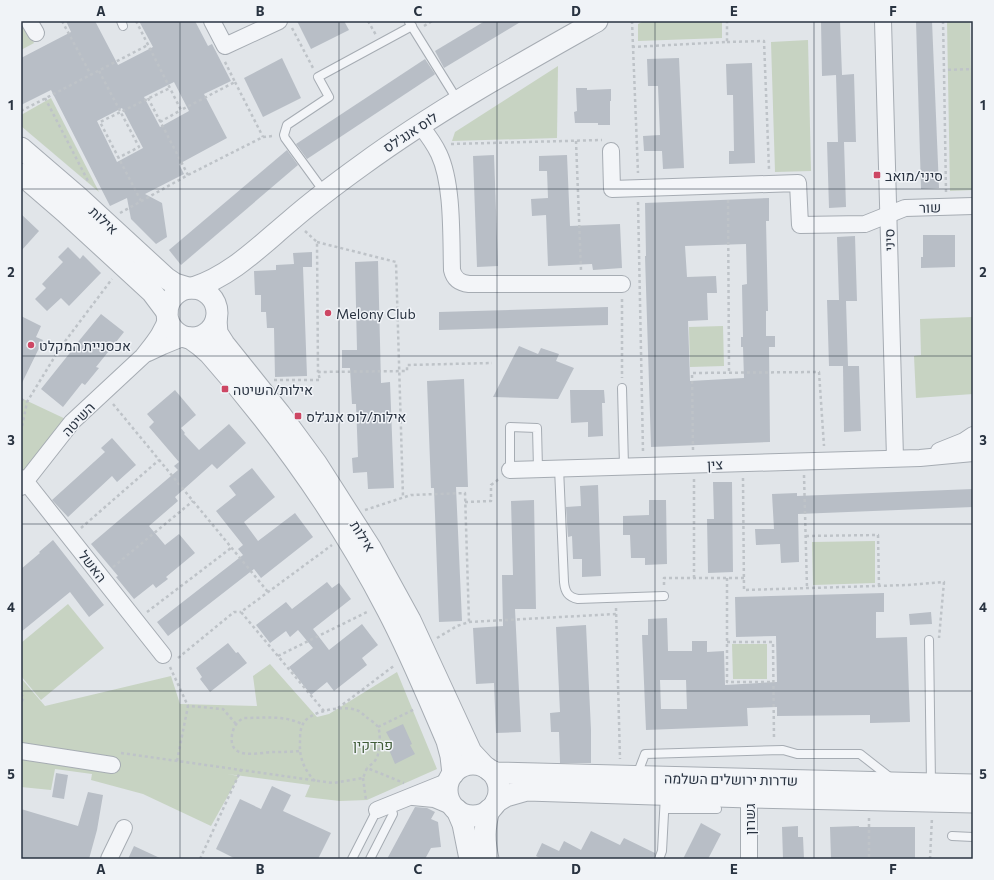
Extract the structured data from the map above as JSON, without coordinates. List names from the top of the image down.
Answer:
{
  "streets": {
    "street": [
      "לוס אנג'לס",
      "שור",
      "אילות",
      "סיני",
      "השיטה",
      "צין",
      "האשל",
      "שדרות ירושלים השלמה",
      "גשרון"
    ]
  },
  "crossings": [
    ["לוס אנג'לס", "אילות"],
    ["לוס אנג'לס", "השיטה"],
    ["שור", "סיני"],
    ["אילות", "השיטה"],
    ["אילות", "שדרות ירושלים השלמה"],
    ["סיני", "צין"],
    ["השיטה", "האשל"],
    ["שדרות ירושלים השלמה", "גשרון"]
  ],
  "parks": ["פרדקין"],
  "places": {
    "transit": ["סיני/מואב", "אילות/השיטה", "אילות/לוס אנג׳לס"],
    "other": ["Melony Club", "אכסניית המקלט"]
  },
  "grid": {
    "columns": [
      "A",
      "B",
      "C",
      "D",
      "E",
      "F"
    ],
    "rows": [
      "1",
      "2",
      "3",
      "4",
      "5"
    ]
  }
}
